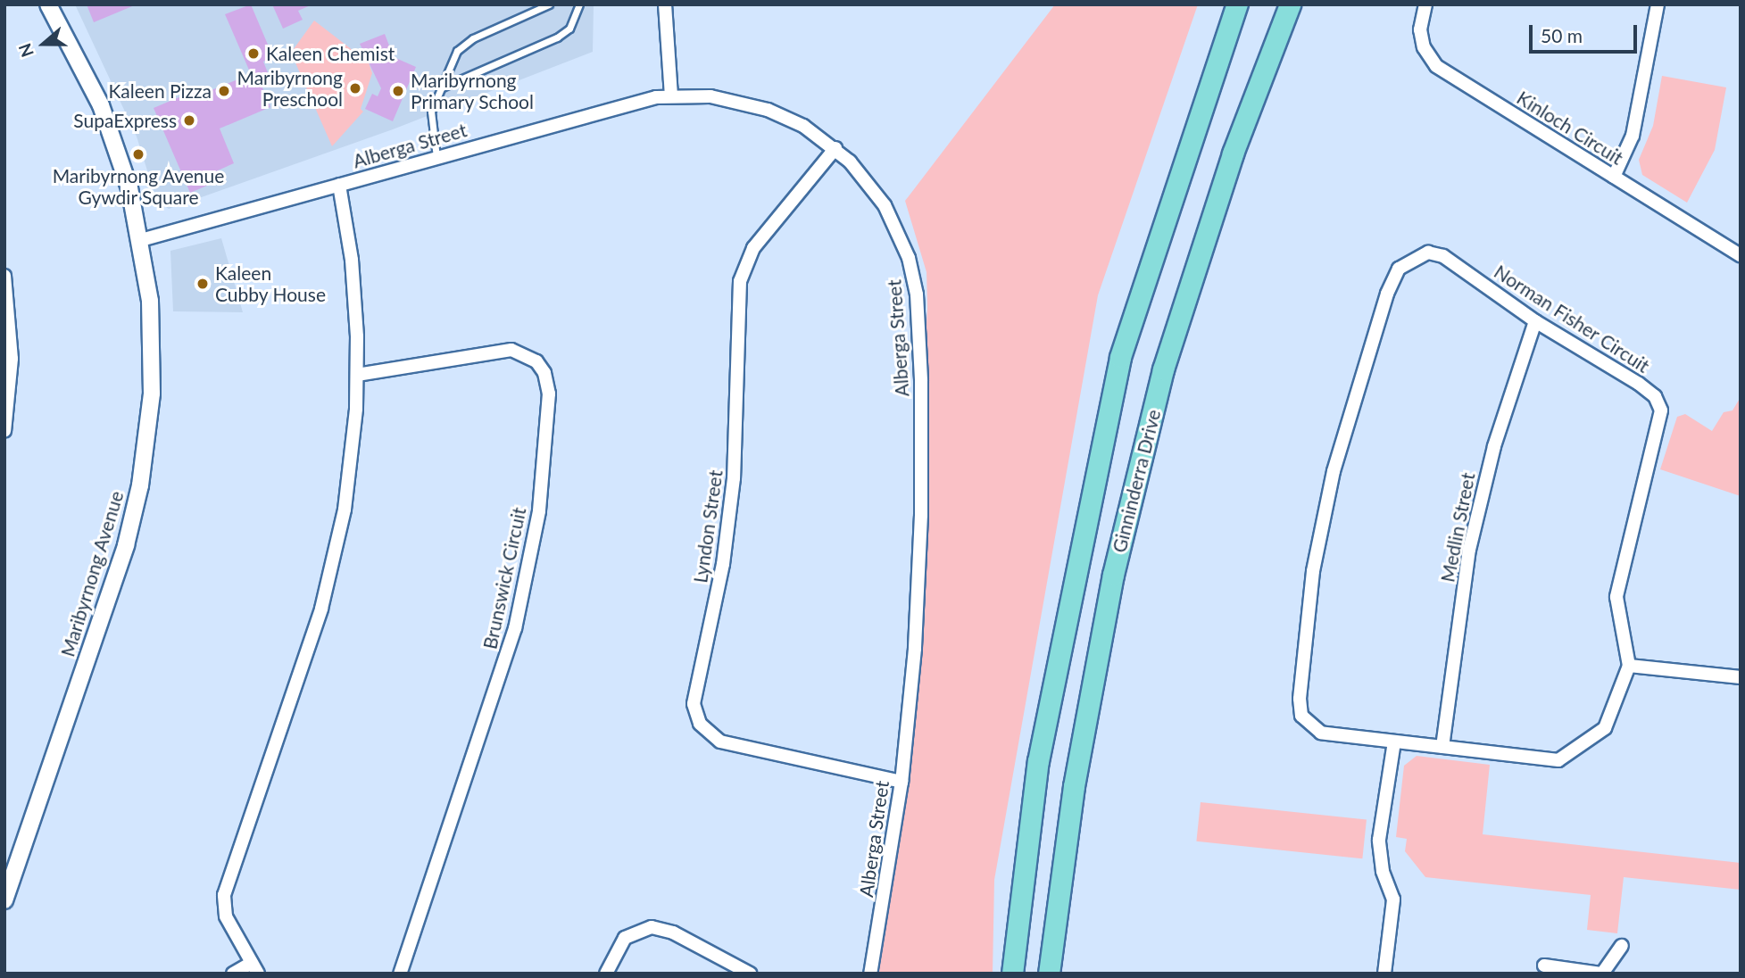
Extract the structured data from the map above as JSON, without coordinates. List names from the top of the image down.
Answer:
{
  "streets": {
    "main road": ["Ginninderra Drive"],
    "street": [
      "Kinloch Circuit",
      "Alberga Street",
      "Norman Fisher Circuit",
      "Lyndon Street",
      "Medlin Street",
      "Maribyrnong Avenue",
      "Brunswick Circuit"
    ]
  },
  "crossings": [
    ["Alberga Street", "Lyndon Street"],
    ["Alberga Street", "Maribyrnong Avenue"],
    ["Norman Fisher Circuit", "Medlin Street"]
  ],
  "places": [
    "Kaleen Chemist",
    "Maribyrnong Preschool",
    "Kaleen Pizza",
    "Maribyrnong Primary School",
    "SupaExpress",
    "Maribyrnong Avenue Gywdir Square",
    "Kaleen Cubby House"
  ],
  "scale_bar": "50 m",
  "north": "left"
}
